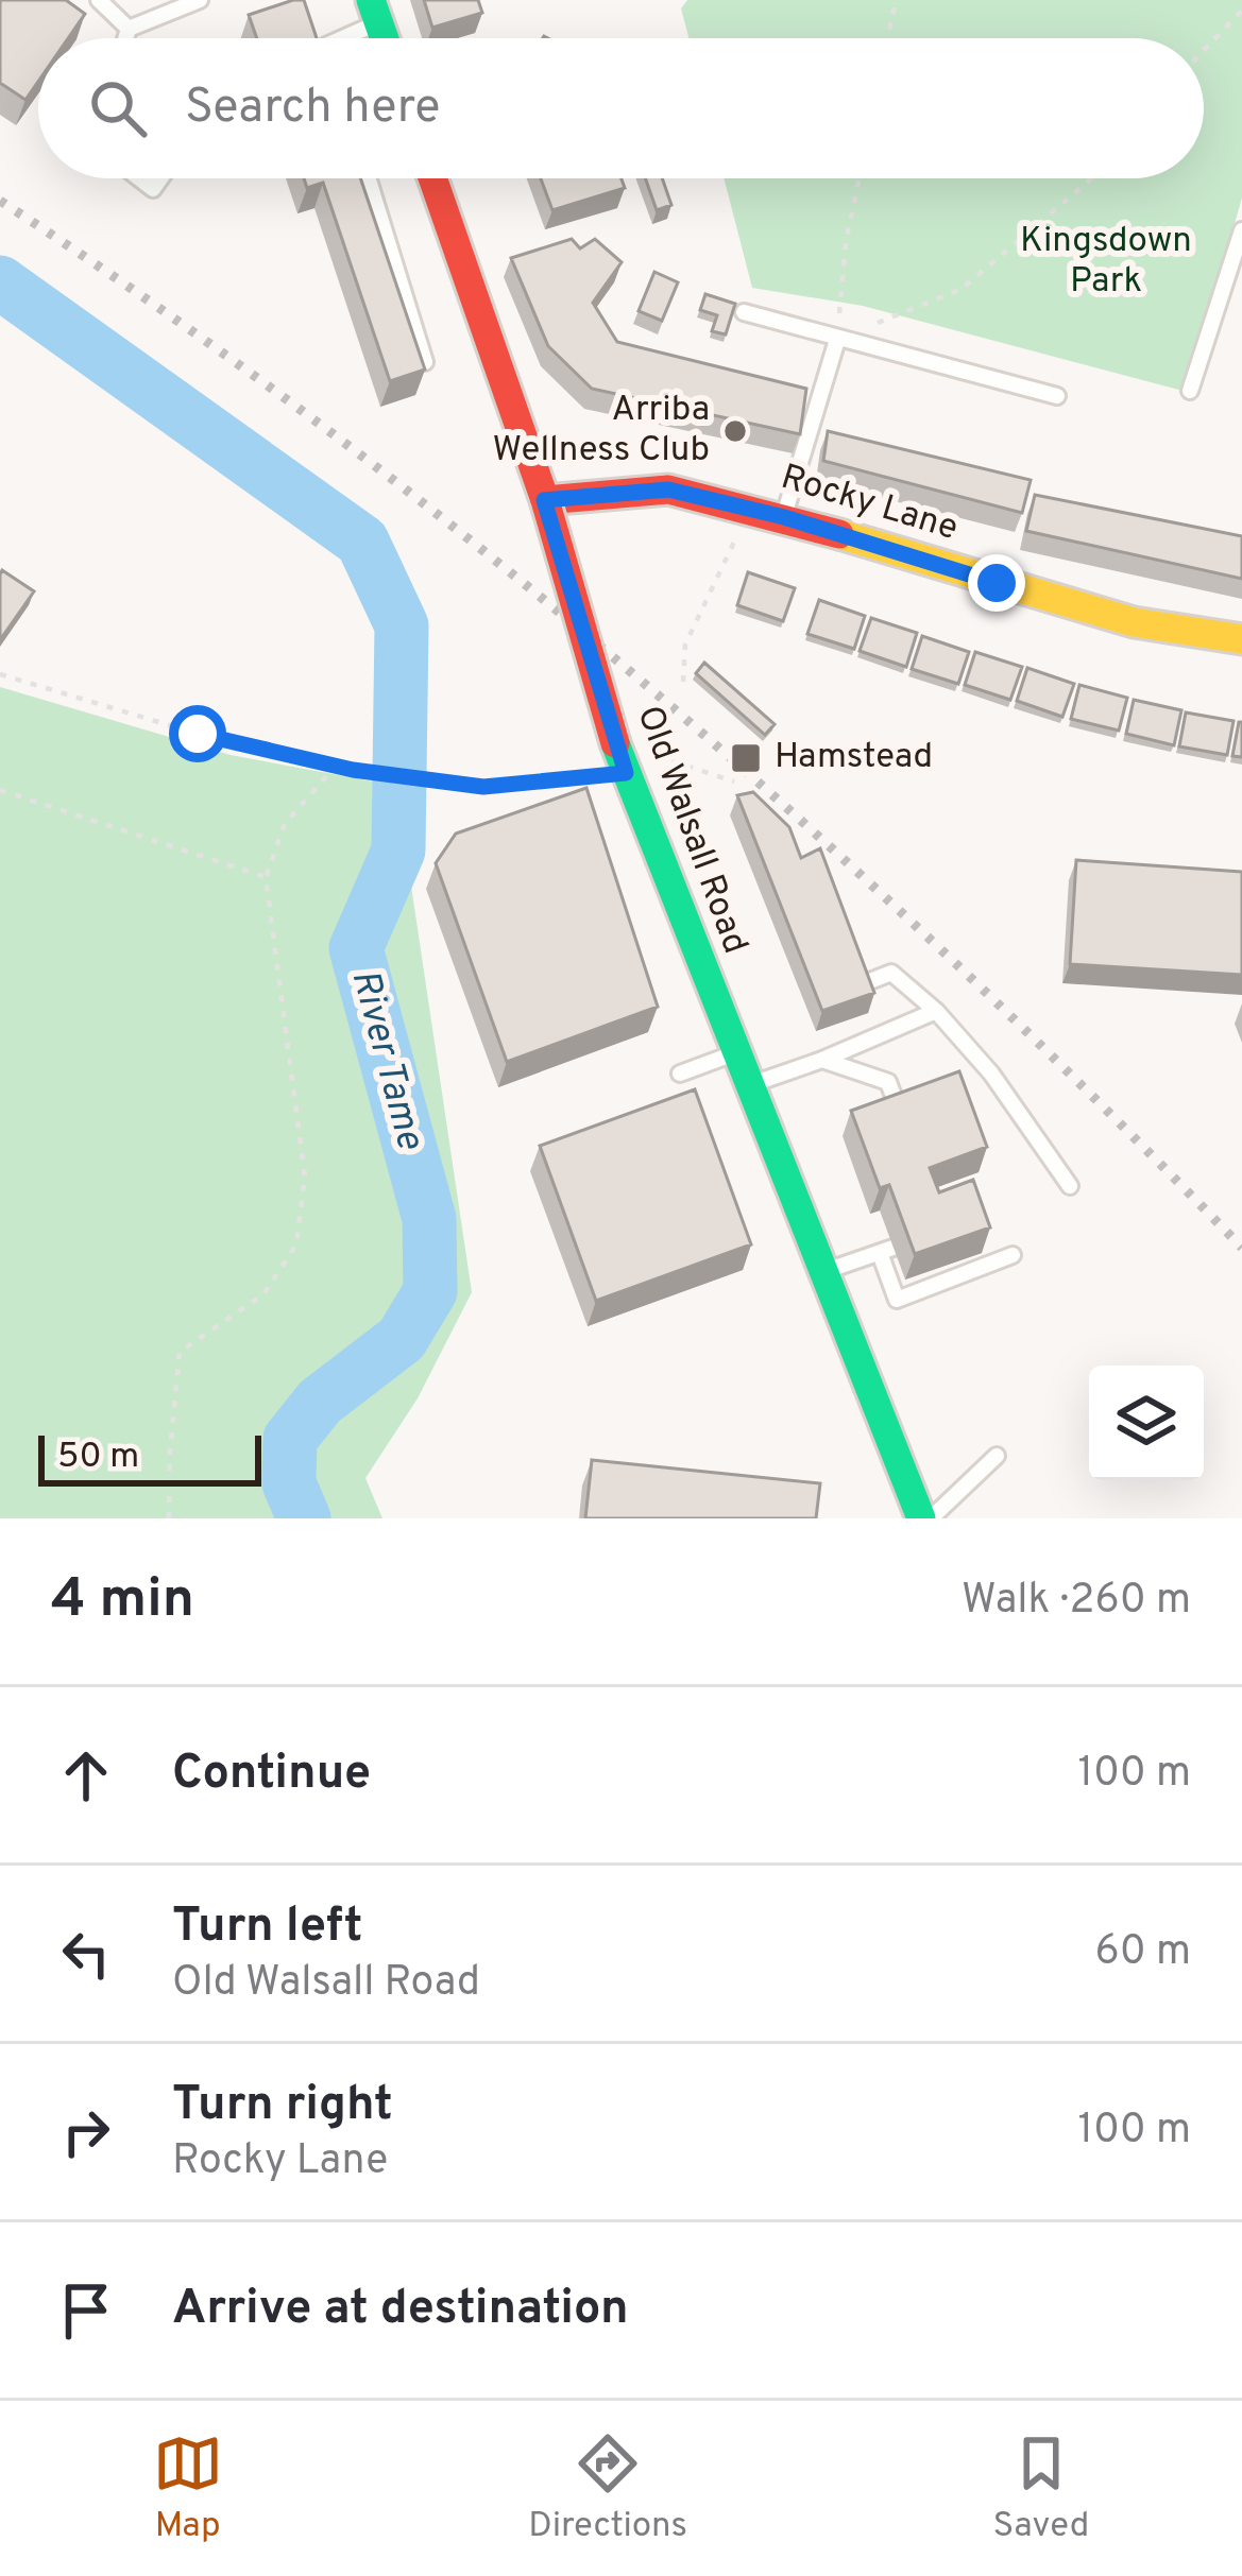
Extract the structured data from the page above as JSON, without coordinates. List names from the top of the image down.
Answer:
{
  "streets": {
    "main road": ["Rocky Lane", "Old Walsall Road"]
  },
  "crossings": [
    ["Rocky Lane", "Old Walsall Road"]
  ],
  "water": ["River Tame"],
  "parks": ["Kingsdown Park"],
  "places": {
    "other": ["Arriba Wellness Club"],
    "transit": ["Hamstead"]
  },
  "scale_bar": "50 m",
  "page": {
    "search": "Search here",
    "scale": "50 m",
    "heading": ["4 min", "Walk · 260 m"],
    "list": [
      ["Continue", "100 m"],
      ["Turn left", "Old Walsall Road", "60 m"],
      ["Turn right", "Rocky Lane", "100 m"],
      "Arrive at destination"
    ],
    "nav": ["Map", "Directions", "Saved"]
  }
}
